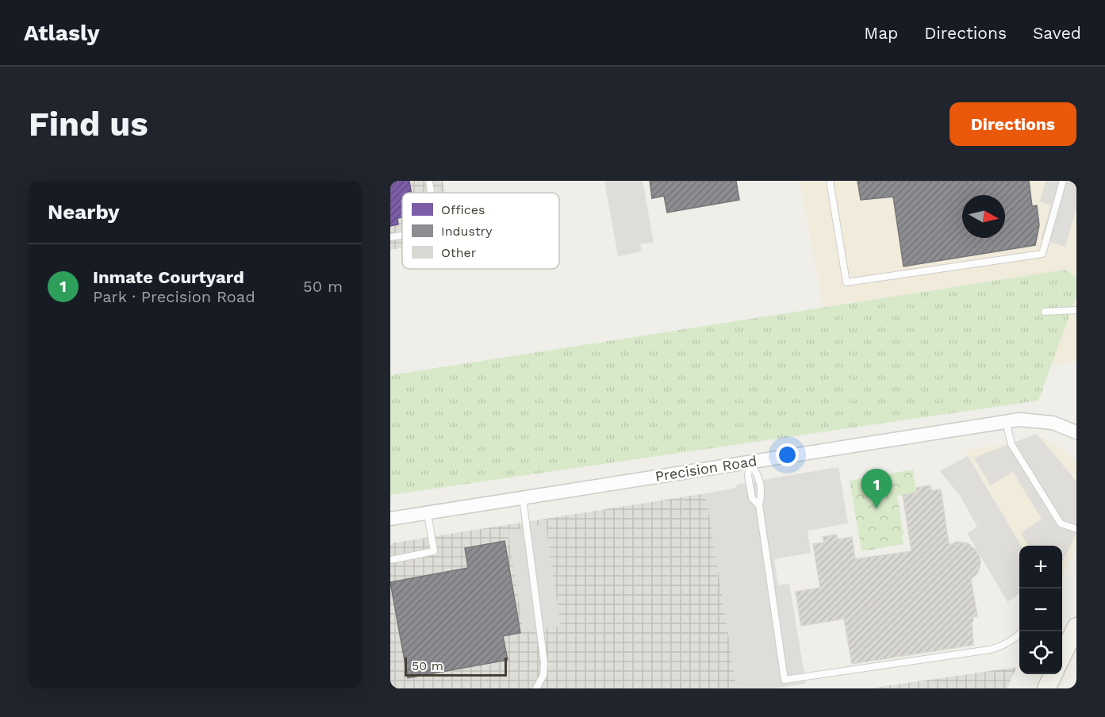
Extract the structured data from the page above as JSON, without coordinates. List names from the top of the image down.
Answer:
{
  "streets": {
    "street": ["Precision Road"]
  },
  "legend": ["Offices", "Industry", "Other"],
  "scale_bar": "50 m",
  "north": "right",
  "page": {
    "header": "Atlasly",
    "nav": ["Map", "Directions", "Saved"],
    "buttons": "Directions",
    "title": "Find us",
    "heading": "Nearby",
    "list": [
      {
        "mark": "1",
        "name": "Inmate Courtyard",
        "note": "Park · Precision Road",
        "value": "50 m"
      }
    ],
    "pins": "1",
    "map_buttons": ["+", "−"],
    "scale": "50 m"
  }
}
